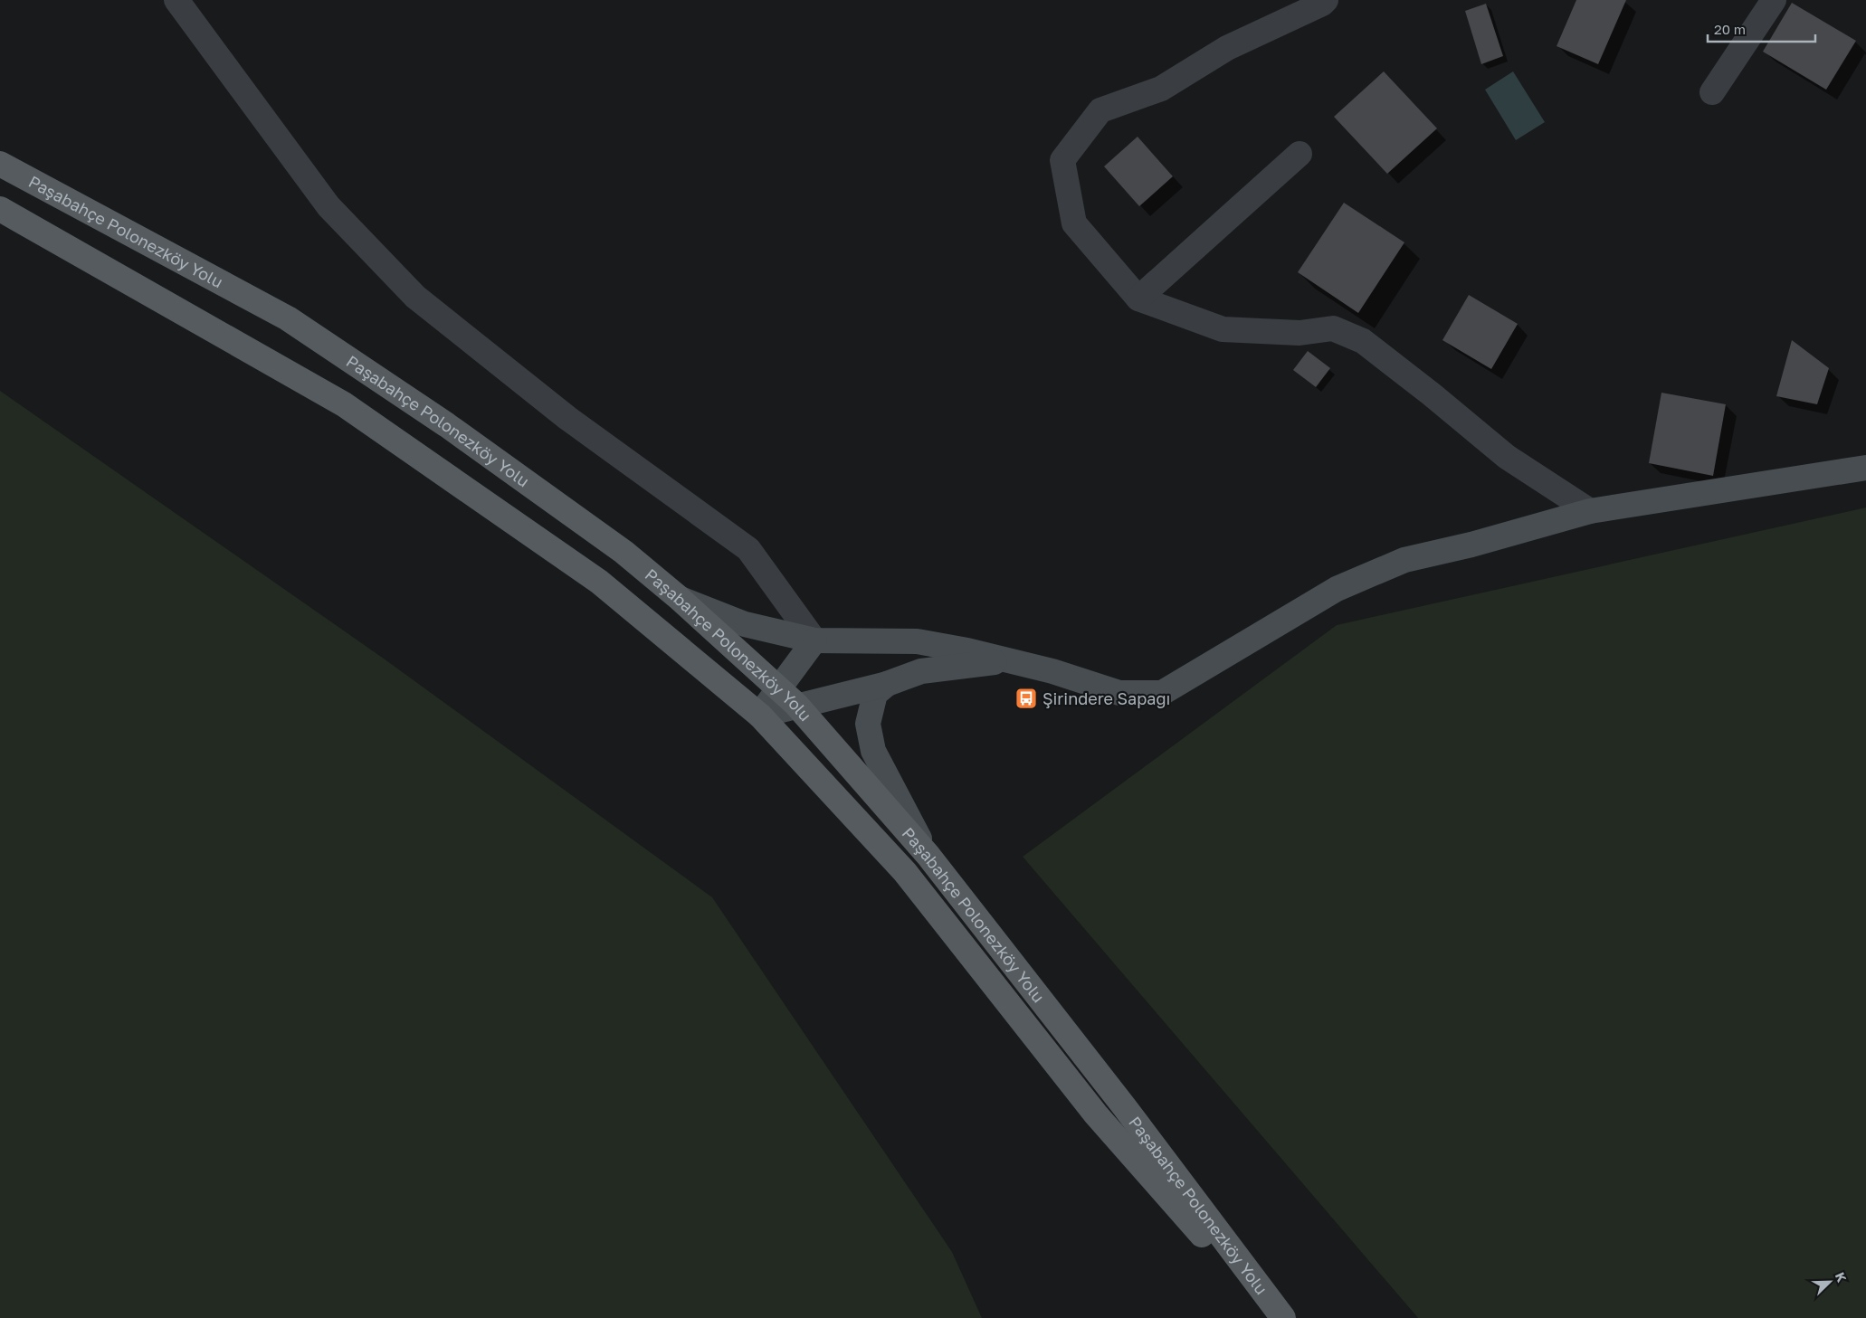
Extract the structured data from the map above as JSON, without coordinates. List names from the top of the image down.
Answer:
{
  "streets": {
    "main road": ["Paşabahçe Polonezköy Yolu"]
  },
  "places": {
    "bus stop": ["Şirindere Sapağı"]
  },
  "scale_bar": "20 m",
  "north": "top right"
}
